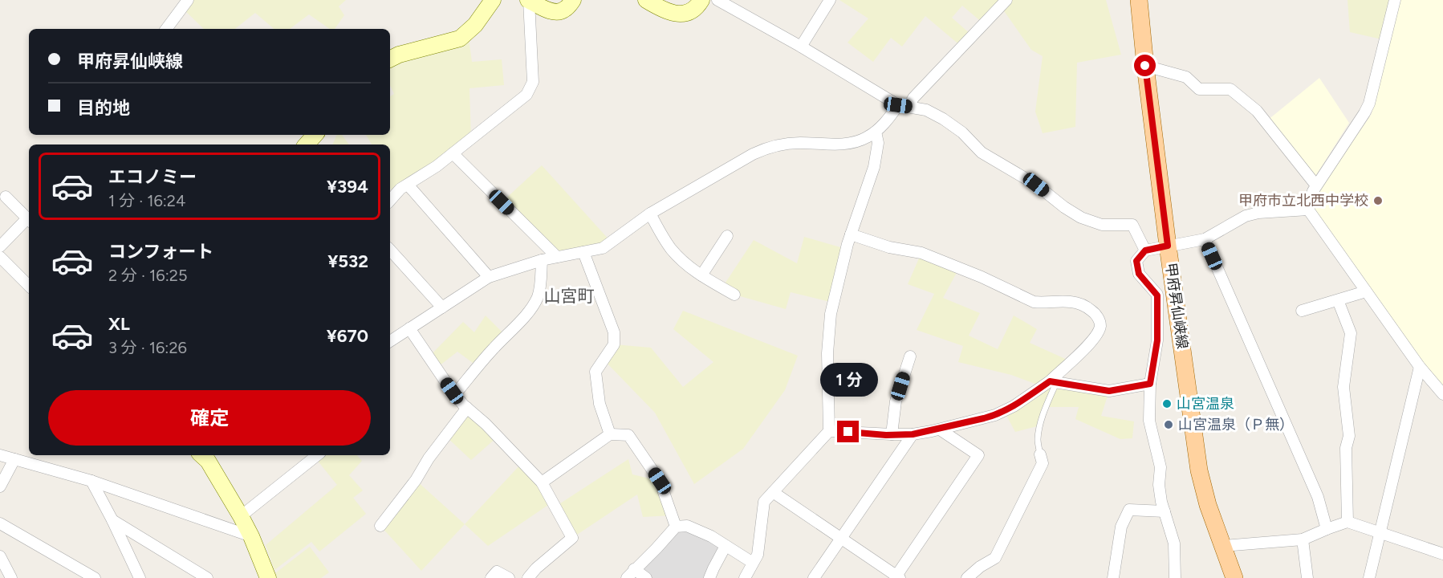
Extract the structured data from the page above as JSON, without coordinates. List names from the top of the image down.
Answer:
{
  "streets": {
    "main road": ["甲府昇仙峡線"]
  },
  "districts": ["山宮町"],
  "places": ["甲府市立北西中学校", "山宮温泉", "山宮温泉（Ｐ無）"],
  "page": {
    "banner": ["甲府昇仙峡線", "目的地"],
    "list": [
      {
        "name": "エコノミー",
        "note": "1 分 · 16:24",
        "value": "¥394"
      },
      {
        "name": "コンフォート",
        "note": "2 分 · 16:25",
        "value": "¥532"
      },
      {
        "name": "XL",
        "note": "3 分 · 16:26",
        "value": "¥670"
      }
    ],
    "bubble": "1 分",
    "buttons": "確定"
  }
}
